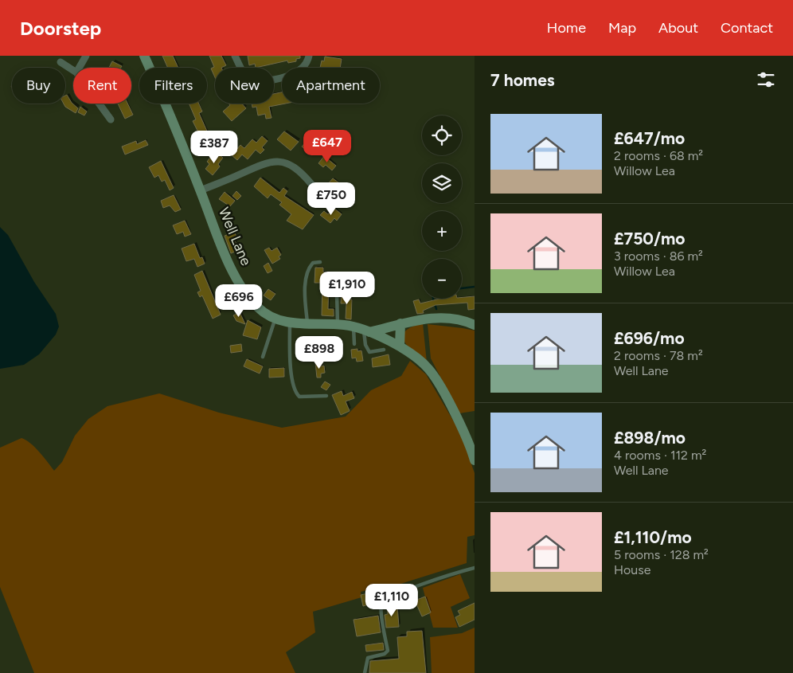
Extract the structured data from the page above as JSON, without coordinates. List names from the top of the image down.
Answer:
{
  "streets": {
    "street": ["Well Lane"]
  },
  "page": {
    "header": "Doorstep",
    "nav": [
      "Home",
      "Map",
      "About",
      "Contact"
    ],
    "heading": "7 homes",
    "chip": [
      "Buy",
      "Rent",
      "Filters",
      "New",
      "Apartment"
    ],
    "list": [
      {
        "name": "£647/mo",
        "note": "2 rooms · 68 m² · Willow Lea"
      },
      {
        "name": "£750/mo",
        "note": "3 rooms · 86 m² · Willow Lea"
      },
      {
        "name": "£696/mo",
        "note": "2 rooms · 78 m² · Well Lane"
      },
      {
        "name": "£898/mo",
        "note": "4 rooms · 112 m² · Well Lane"
      },
      {
        "name": "£1,110/mo",
        "note": "5 rooms · 128 m² · House"
      }
    ],
    "map_buttons": ["+", "−"],
    "price": [
      "£647",
      "£387",
      "£750",
      "£1,910",
      "£696",
      "£898",
      "£1,110"
    ]
  }
}
